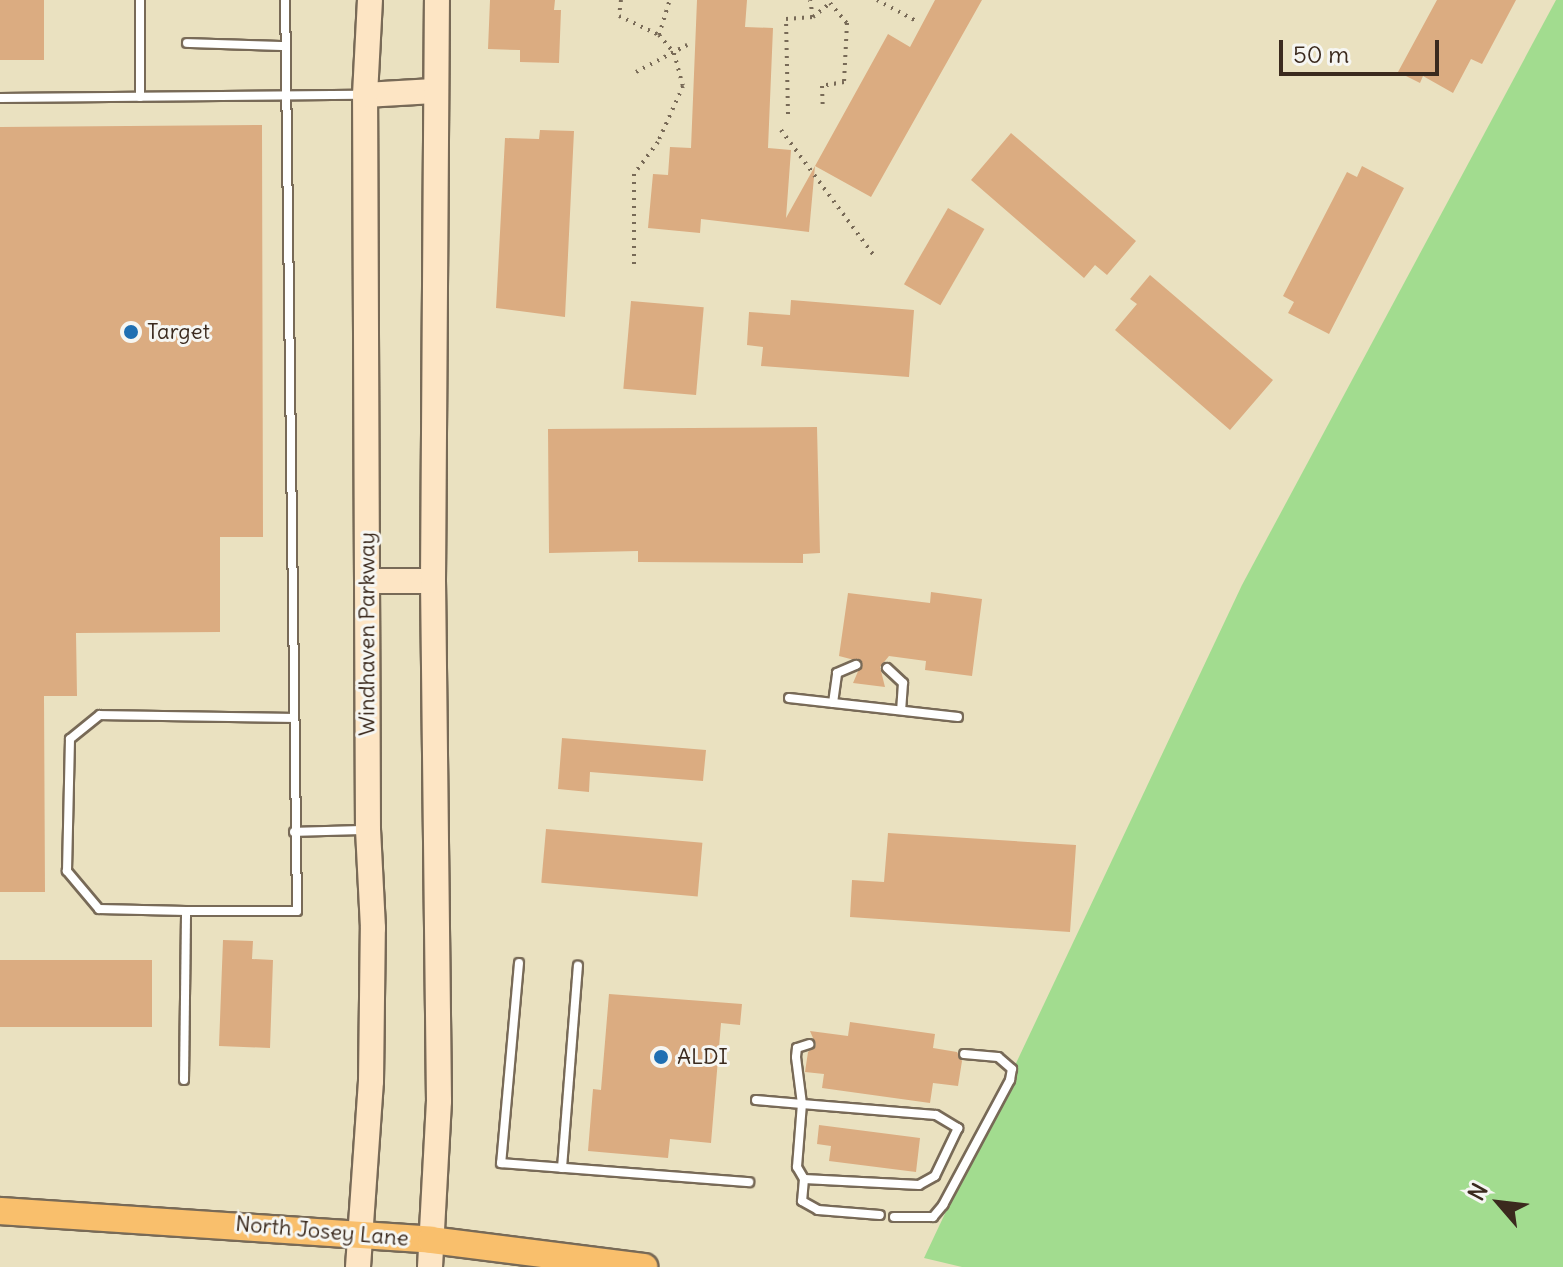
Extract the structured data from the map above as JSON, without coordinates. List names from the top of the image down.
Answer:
{
  "streets": {
    "main road": ["Windhaven Parkway", "North Josey Lane"]
  },
  "crossings": [
    ["Windhaven Parkway", "North Josey Lane"]
  ],
  "places": ["Target", "ALDI"],
  "scale_bar": "50 m",
  "north": "top left"
}
